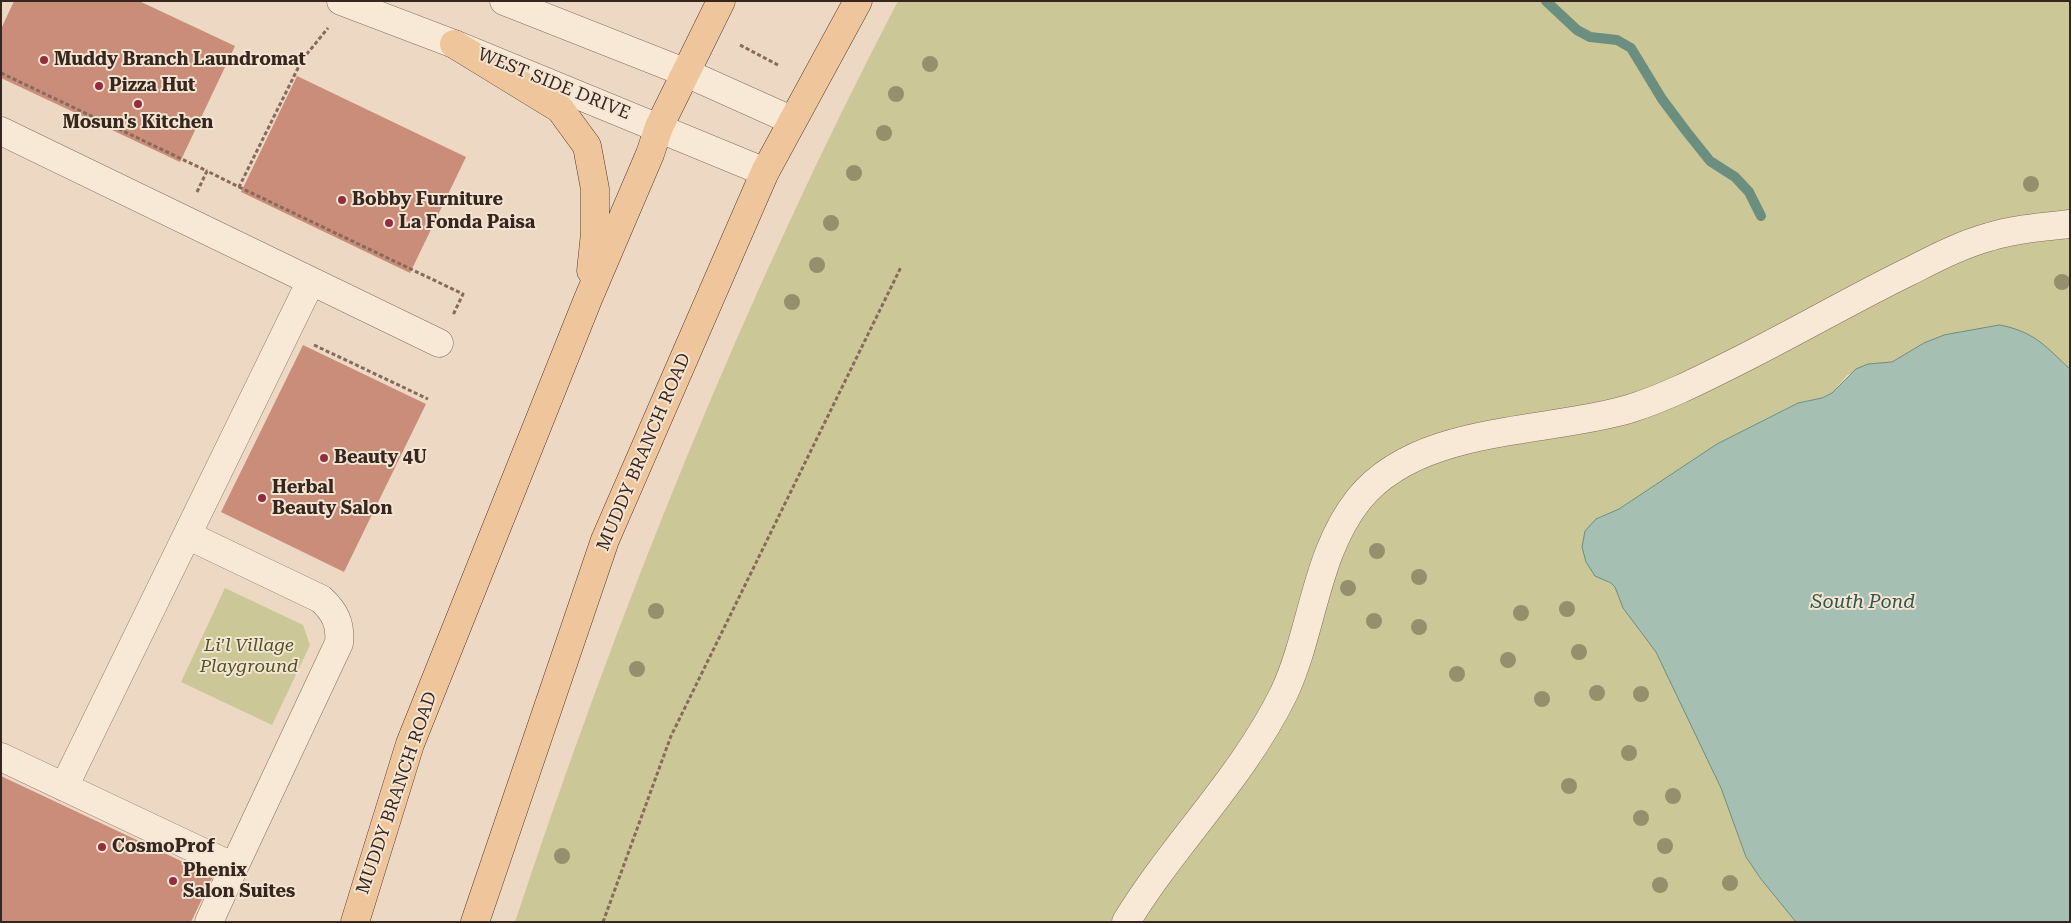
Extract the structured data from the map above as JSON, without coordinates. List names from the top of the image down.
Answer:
{
  "streets": {
    "main road": ["MUDDY BRANCH ROAD"],
    "street": ["WEST SIDE DRIVE"]
  },
  "crossings": [
    ["WEST SIDE DRIVE", "MUDDY BRANCH ROAD"]
  ],
  "water": ["South Pond"],
  "parks": ["Li'l Village Playground"],
  "places": [
    "Muddy Branch Laundromat",
    "Pizza Hut",
    "Mosun's Kitchen",
    "Bobby Furniture",
    "La Fonda Paisa",
    "Beauty 4U",
    "Herbal Beauty Salon",
    "CosmoProf",
    "Phenix Salon Suites"
  ]
}
